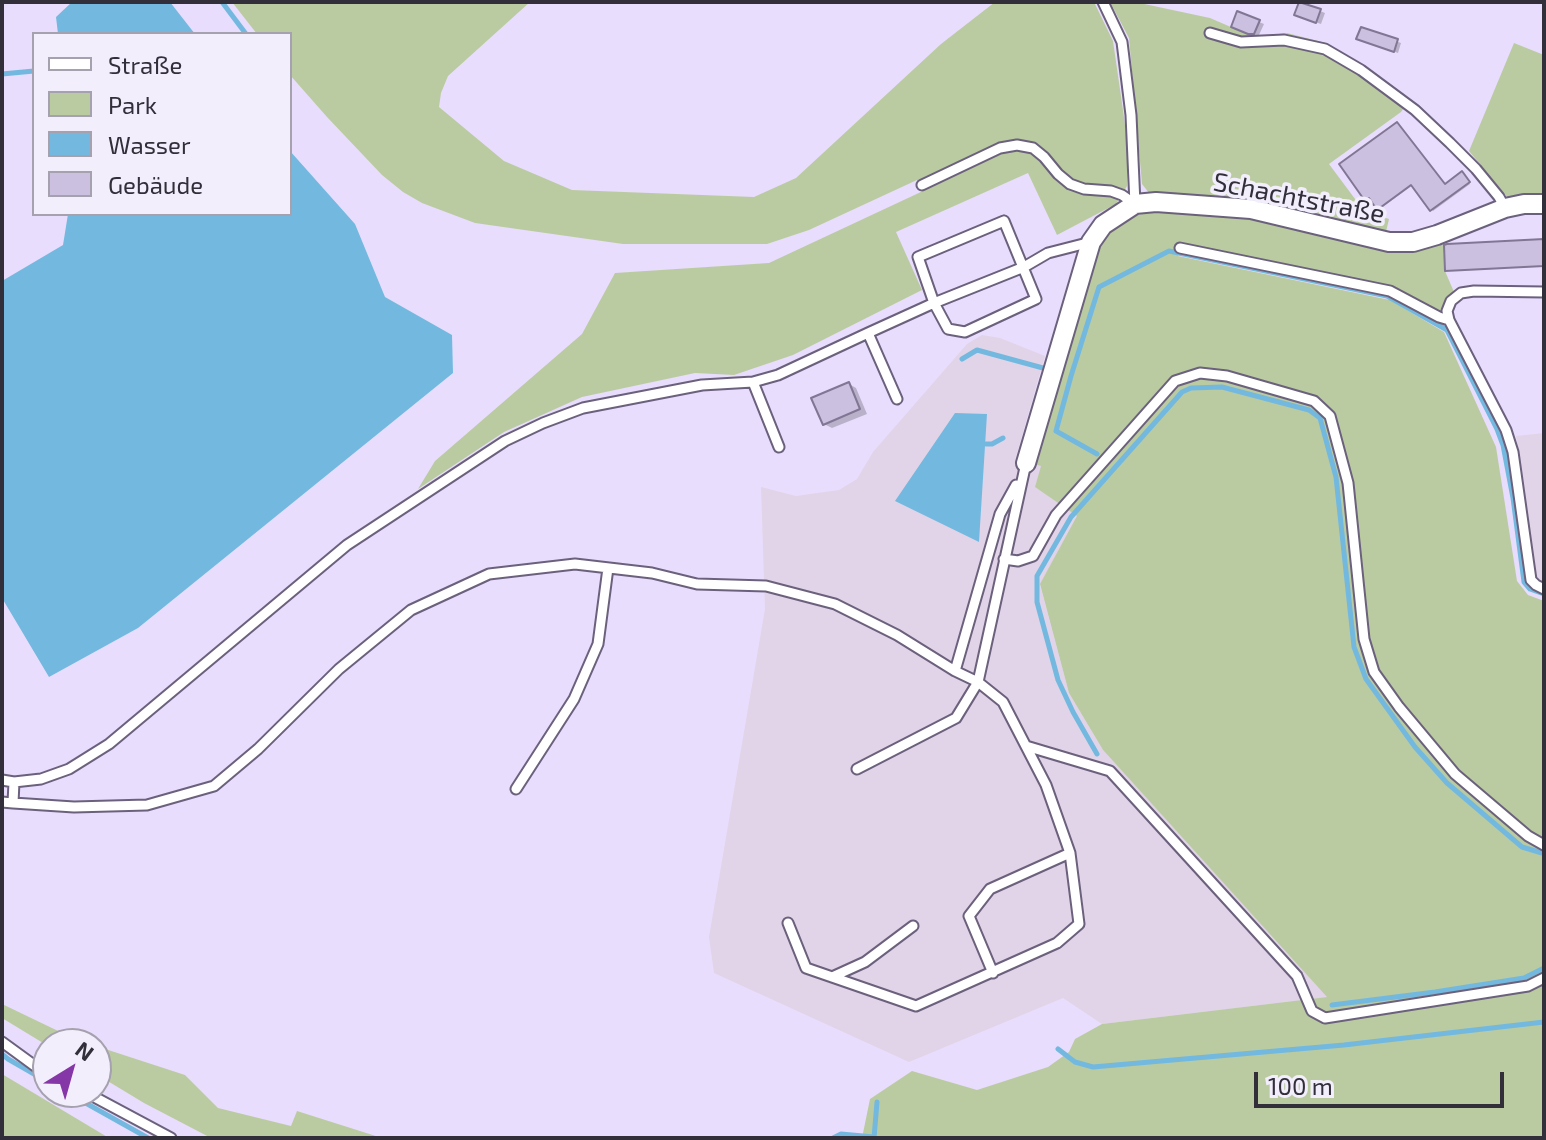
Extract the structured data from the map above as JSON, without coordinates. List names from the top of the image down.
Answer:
{
  "streets": {
    "street": ["Schachtstraße"]
  },
  "legend": [
    "Straße",
    "Park",
    "Wasser",
    "Gebäude"
  ],
  "scale_bar": "100 m",
  "north": "top right"
}
